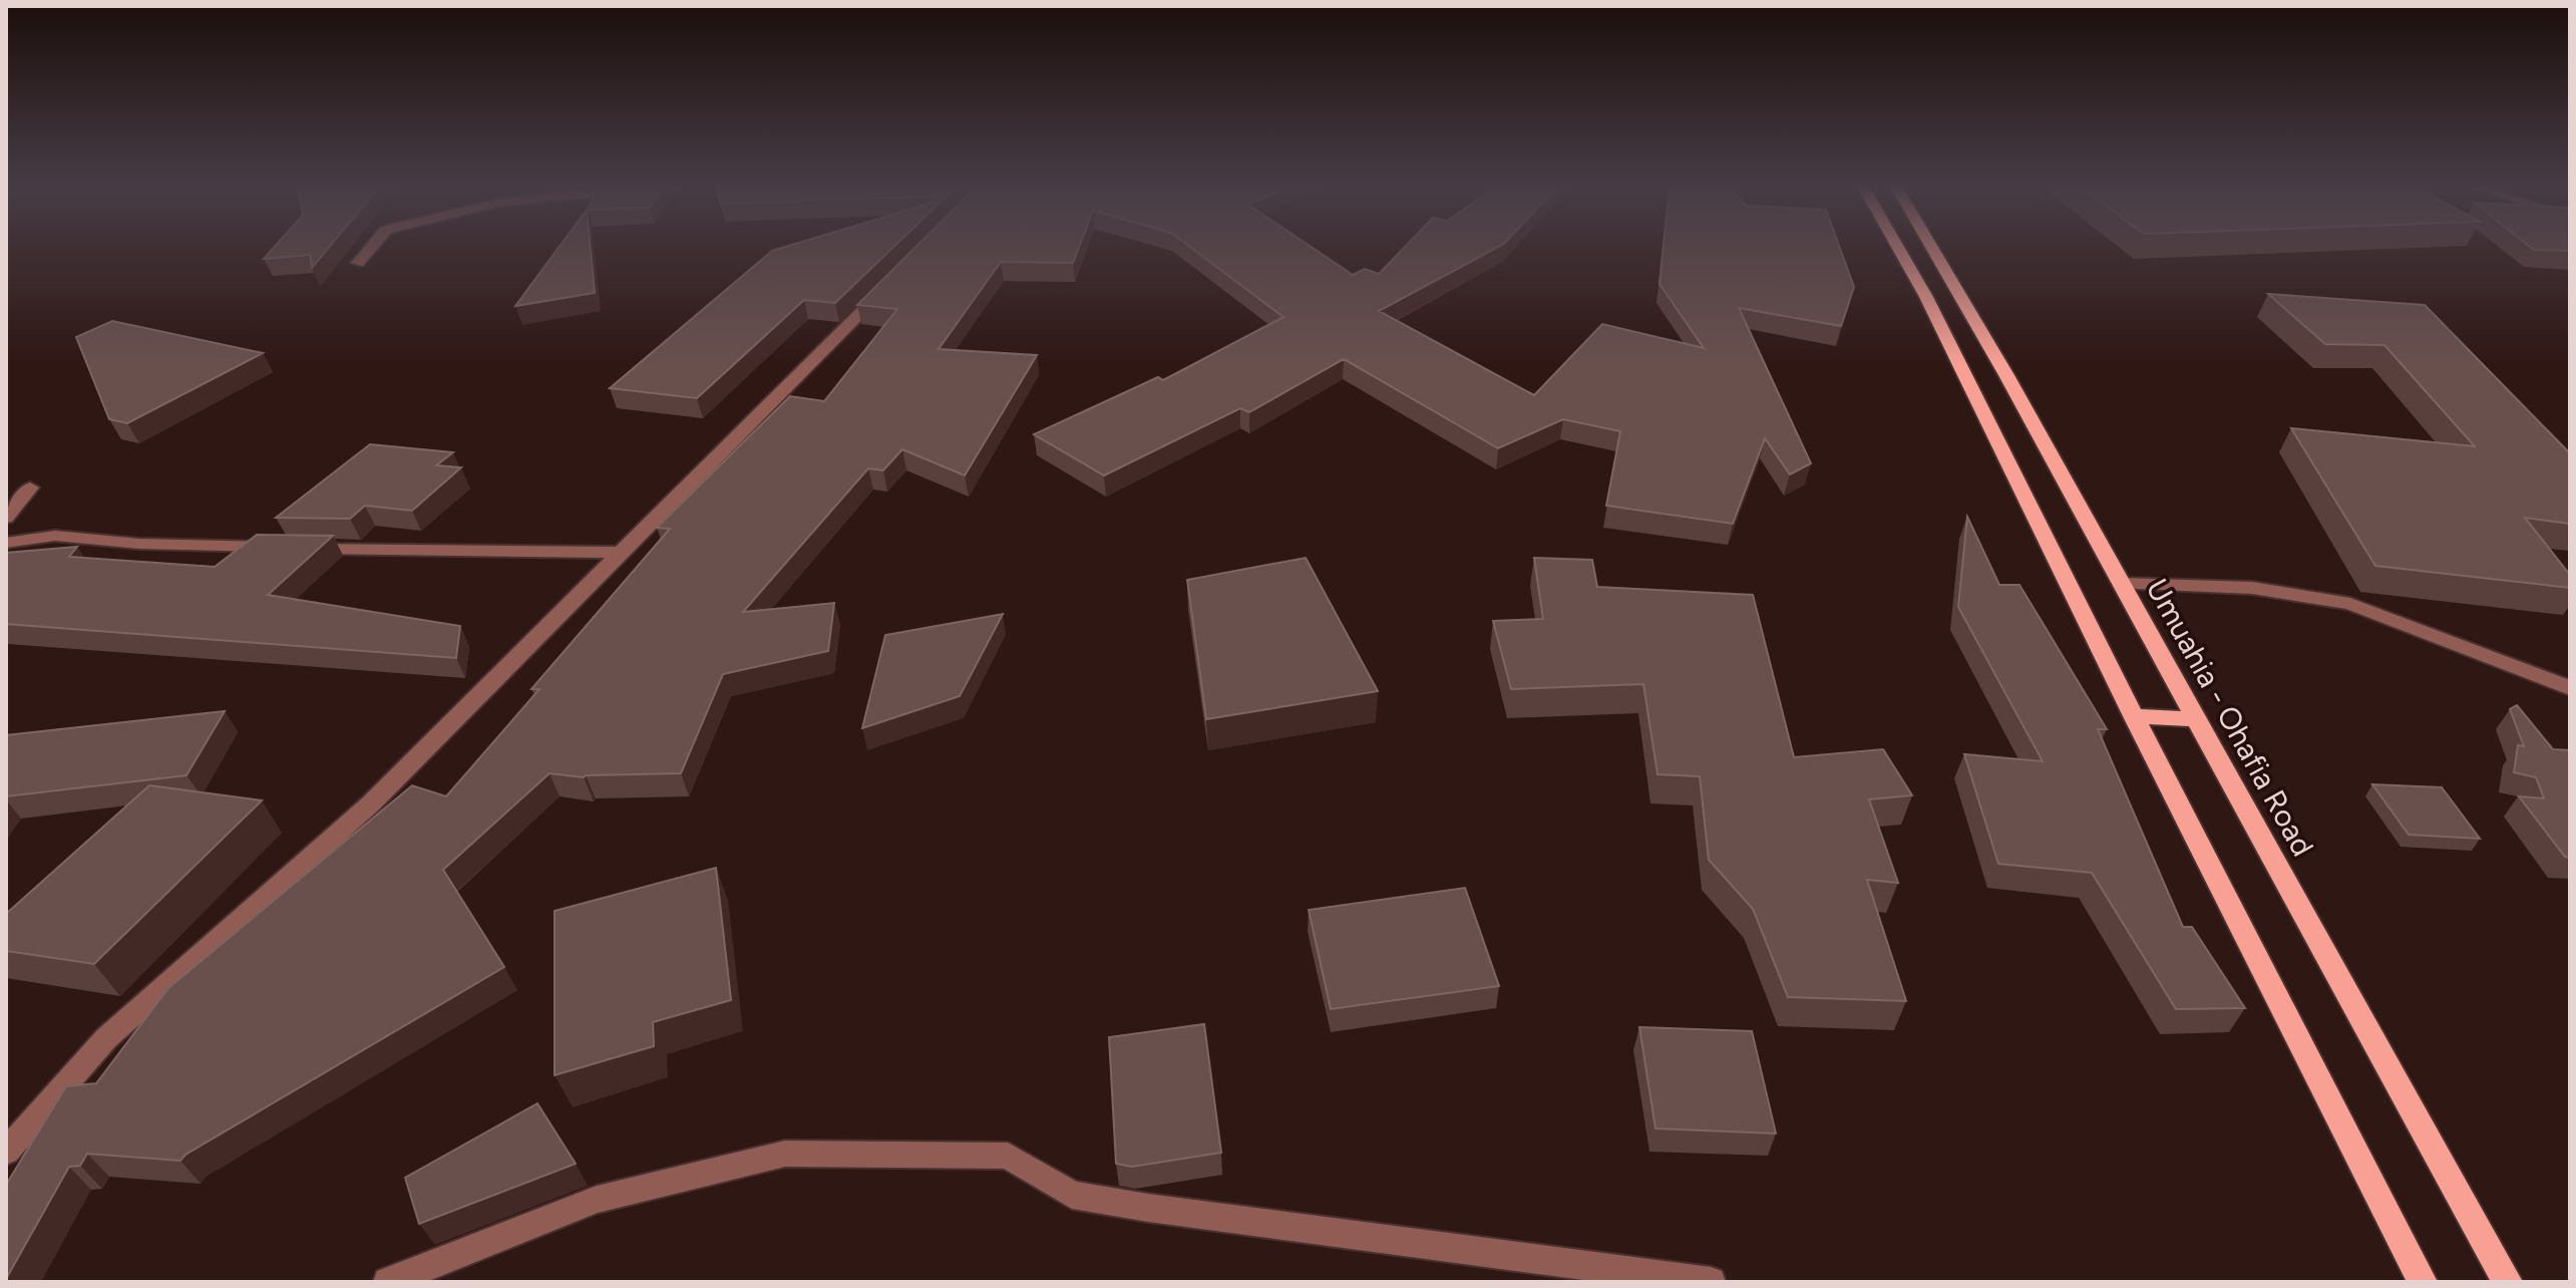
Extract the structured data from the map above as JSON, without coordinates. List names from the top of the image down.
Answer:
{
  "streets": {
    "main road": ["Umuahia - Ohafia Road"]
  }
}
